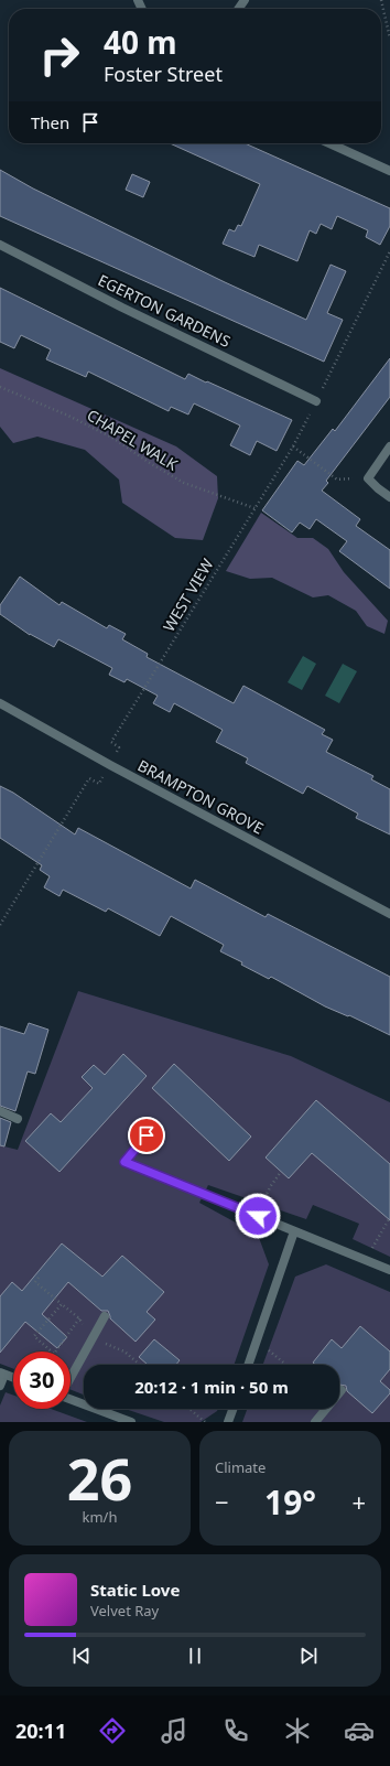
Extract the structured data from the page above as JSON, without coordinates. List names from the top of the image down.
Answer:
{
  "streets": {
    "street": ["EGERTON GARDENS", "BRAMPTON GROVE"],
    "path": ["CHAPEL WALK", "WEST VIEW"]
  },
  "crossings": [
    ["EGERTON GARDENS", "WEST VIEW"],
    ["CHAPEL WALK", "WEST VIEW"],
    ["WEST VIEW", "BRAMPTON GROVE"]
  ],
  "page": {
    "turn": ["40 m", "Foster Street"],
    "then": "Then",
    "limit": "30",
    "trip": "20:12 · 1 min · 50 m",
    "tile": [
      ["26", "km/h"],
      "Climate"
    ],
    "heat": ["−", "19°", "+"],
    "song": ["Static Love", "Velvet Ray"],
    "tabs": "20:11"
  }
}
